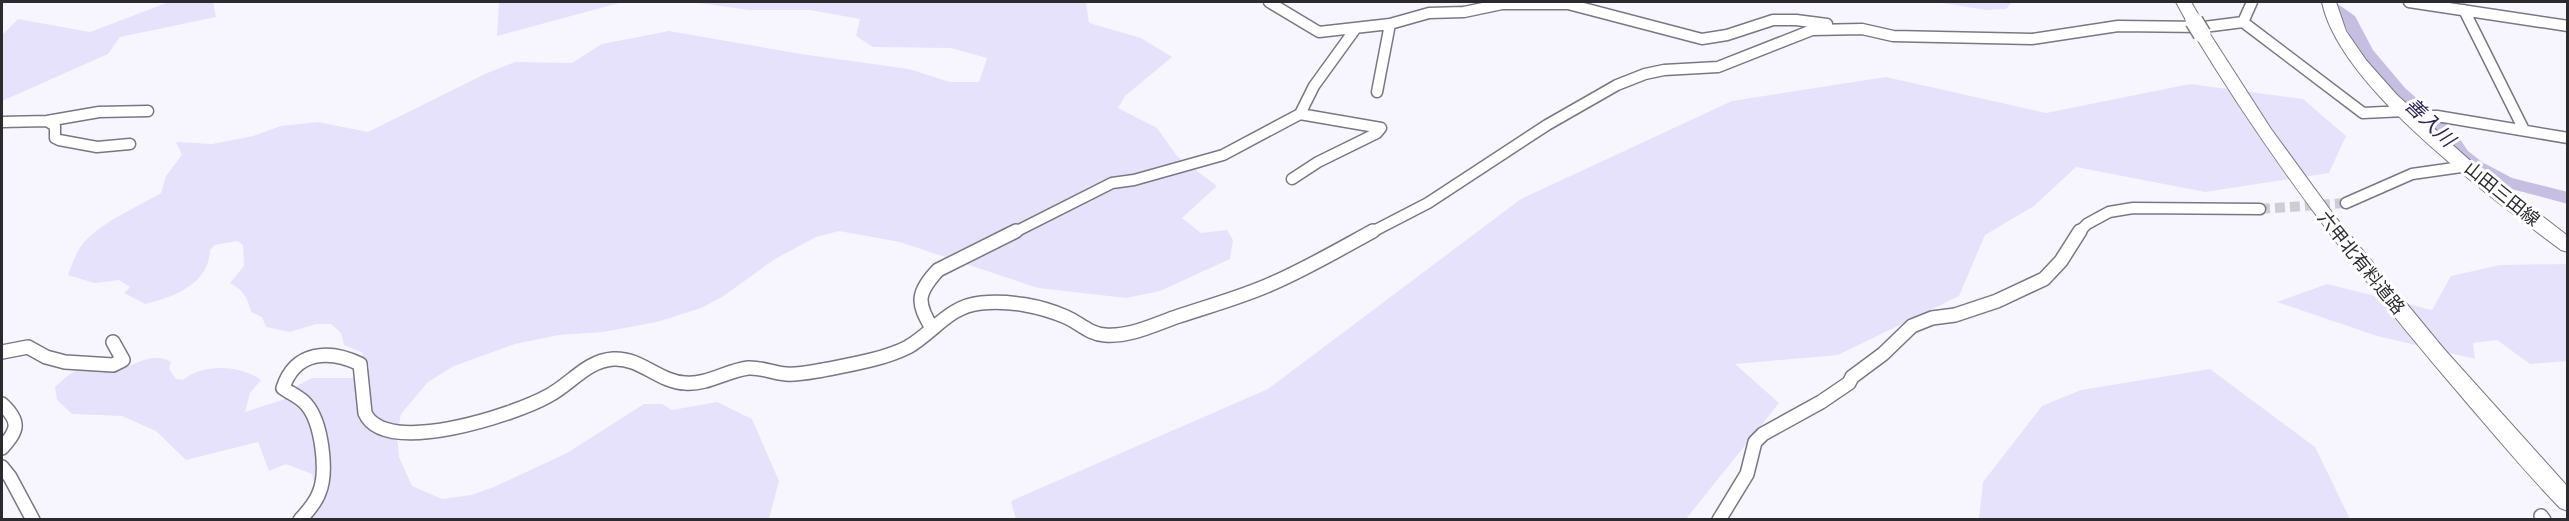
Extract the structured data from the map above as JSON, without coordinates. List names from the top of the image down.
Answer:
{
  "streets": {
    "main road": ["山田三田線", "六甲北有料道路"]
  },
  "water": ["善入川"]
}
